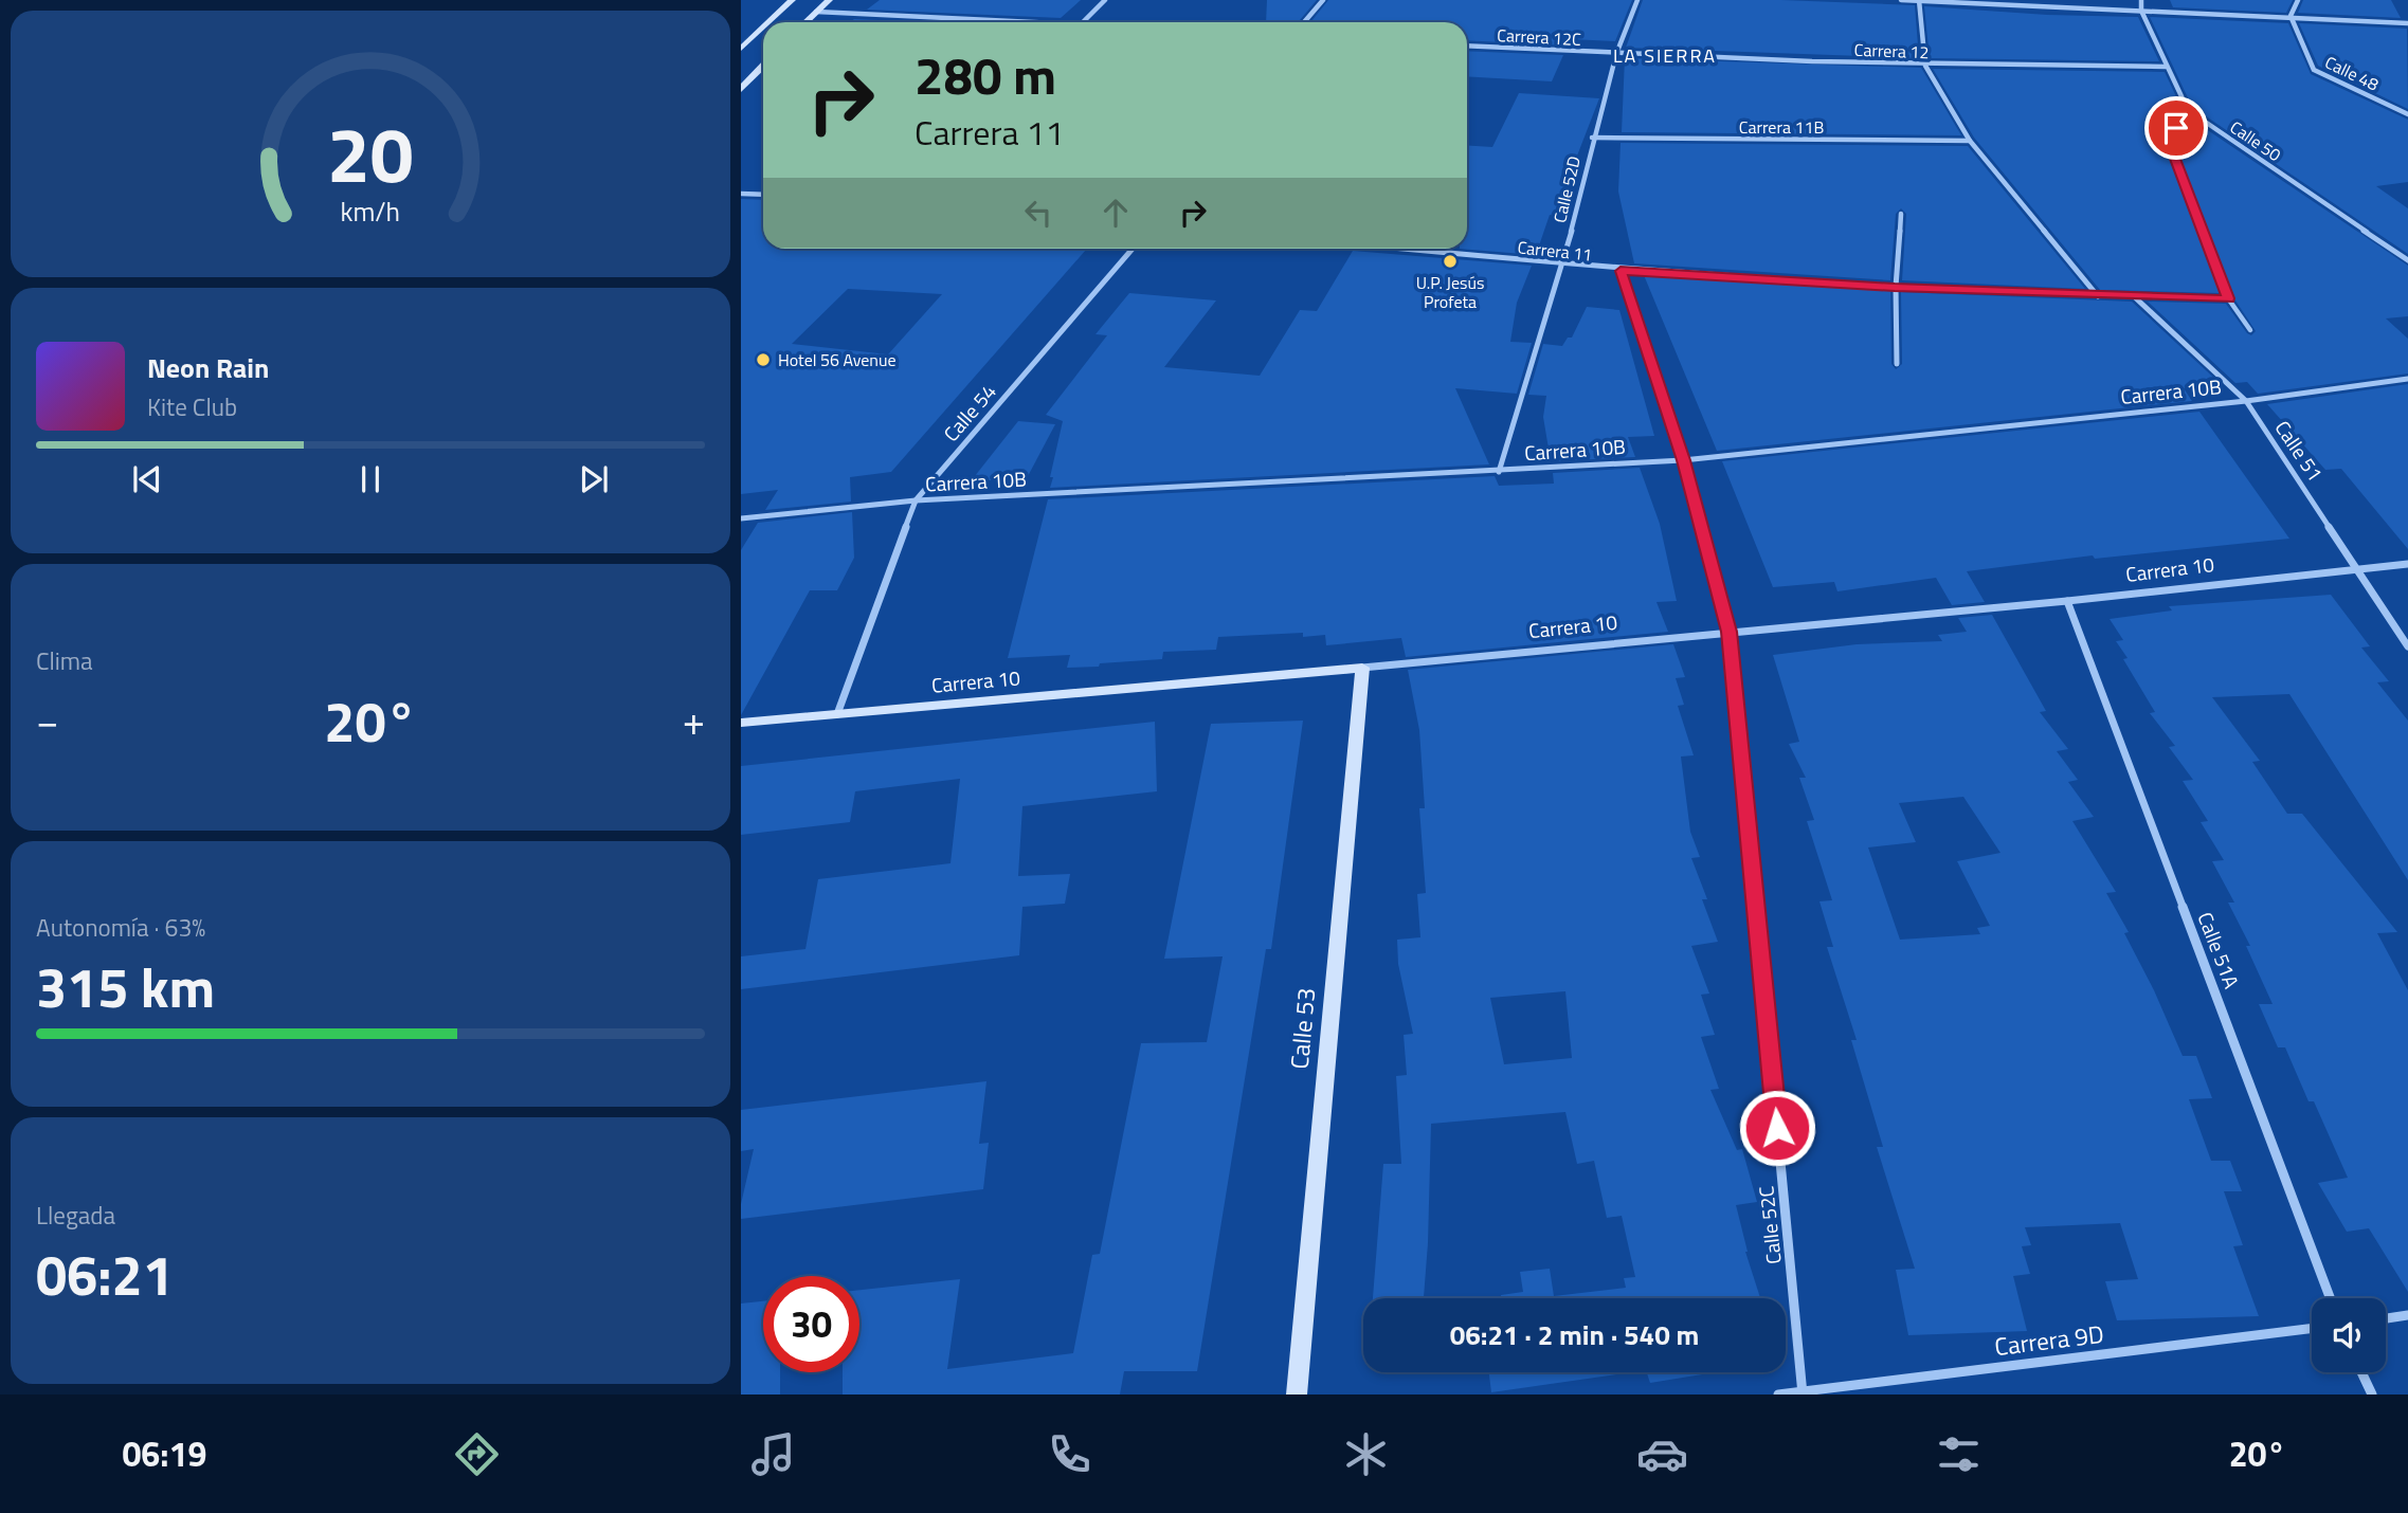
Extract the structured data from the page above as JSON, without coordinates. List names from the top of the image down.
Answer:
{
  "streets": {
    "street": [
      "Carrera 12C",
      "Carrera 12",
      "Calle 48",
      "Carrera 11B",
      "Calle 50",
      "Calle 52D",
      "Carrera 11",
      "Carrera 10B",
      "Calle 54",
      "Calle 51",
      "Carrera 10",
      "Calle 51A",
      "Calle 53",
      "Calle 52C",
      "Carrera 9D"
    ]
  },
  "crossings": [
    ["Carrera 12C", "Carrera 12"],
    ["Carrera 12C", "Calle 52D"],
    ["Carrera 12", "Calle 50"],
    ["Carrera 12", "Calle 52D"],
    ["Carrera 11B", "Calle 52D"],
    ["Calle 52D", "Carrera 11"],
    ["Calle 52D", "Carrera 10B"],
    ["Carrera 11", "Calle 51"],
    ["Carrera 11", "Calle 52C"],
    ["Carrera 10B", "Calle 54"],
    ["Carrera 10B", "Calle 51"],
    ["Carrera 10B", "Calle 52C"],
    ["Calle 54", "Carrera 10"],
    ["Calle 51", "Carrera 10"],
    ["Carrera 10", "Calle 51A"],
    ["Carrera 10", "Calle 53"],
    ["Carrera 10", "Calle 52C"],
    ["Calle 52C", "Carrera 9D"]
  ],
  "districts": ["LA SIERRA"],
  "places": ["U.P. Jesús Profeta", "Hotel 56 Avenue"],
  "page": {
    "turn": ["280 m", "Carrera 11"],
    "song": ["Neon Rain", "Kite Club"],
    "tile": [
      "Clima",
      ["Autonomía · 63%", "315 km"],
      ["Llegada", "06:21"]
    ],
    "heat": ["−", "20°", "+"],
    "limit": "30",
    "trip": "06:21 · 2 min · 540 m",
    "tabs": ["06:19", "20°"],
    "gauge": ["20", "km/h"]
  }
}
